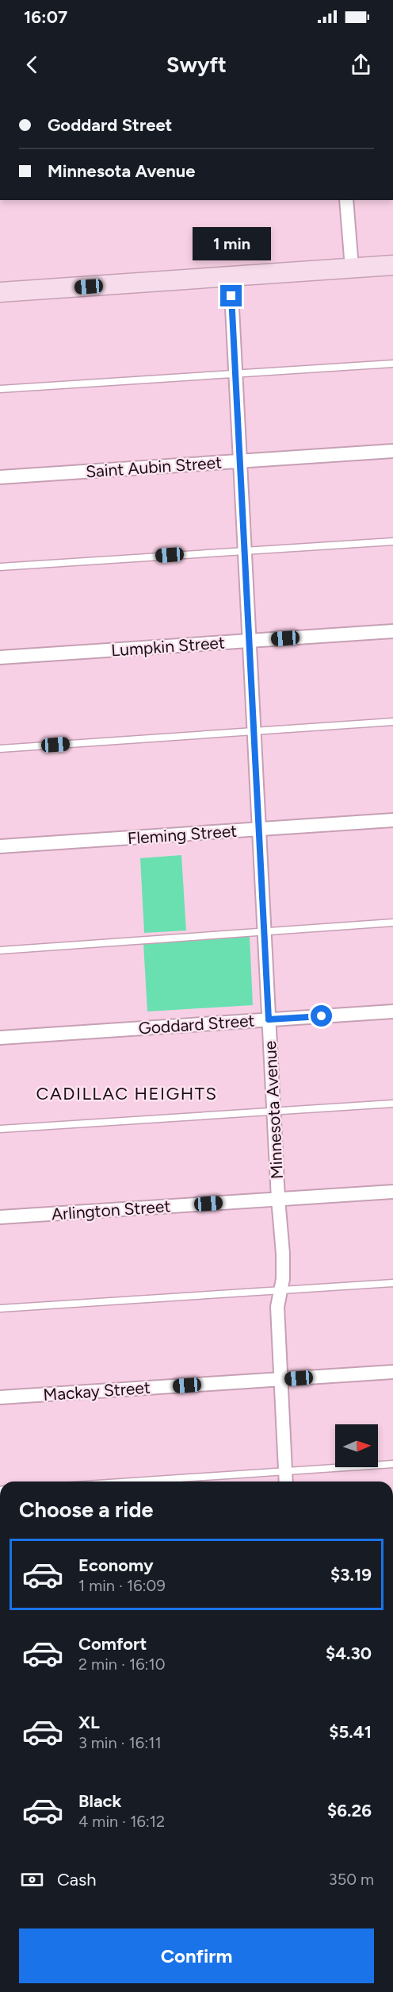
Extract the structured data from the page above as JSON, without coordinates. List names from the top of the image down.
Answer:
{
  "streets": {
    "street": [
      "Saint Aubin Street",
      "Lumpkin Street",
      "Fleming Street",
      "Goddard Street",
      "Minnesota Avenue",
      "Arlington Street",
      "Mackay Street"
    ]
  },
  "crossings": [
    ["Saint Aubin Street", "Minnesota Avenue"],
    ["Lumpkin Street", "Minnesota Avenue"],
    ["Fleming Street", "Minnesota Avenue"],
    ["Goddard Street", "Minnesota Avenue"],
    ["Minnesota Avenue", "Arlington Street"],
    ["Minnesota Avenue", "Mackay Street"]
  ],
  "districts": ["CADILLAC HEIGHTS"],
  "north": "right",
  "page": {
    "status": "16:07",
    "header": "Swyft",
    "banner": ["Goddard Street", "Minnesota Avenue"],
    "bubble": "1 min",
    "heading": "Choose a ride",
    "list": [
      {
        "name": "Economy",
        "note": "1 min · 16:09",
        "value": "$3.19"
      },
      {
        "name": "Comfort",
        "note": "2 min · 16:10",
        "value": "$4.30"
      },
      {
        "name": "XL",
        "note": "3 min · 16:11",
        "value": "$5.41"
      },
      {
        "name": "Black",
        "note": "4 min · 16:12",
        "value": "$6.26"
      }
    ],
    "pay": ["Cash", "350 m"],
    "buttons": "Confirm"
  }
}
